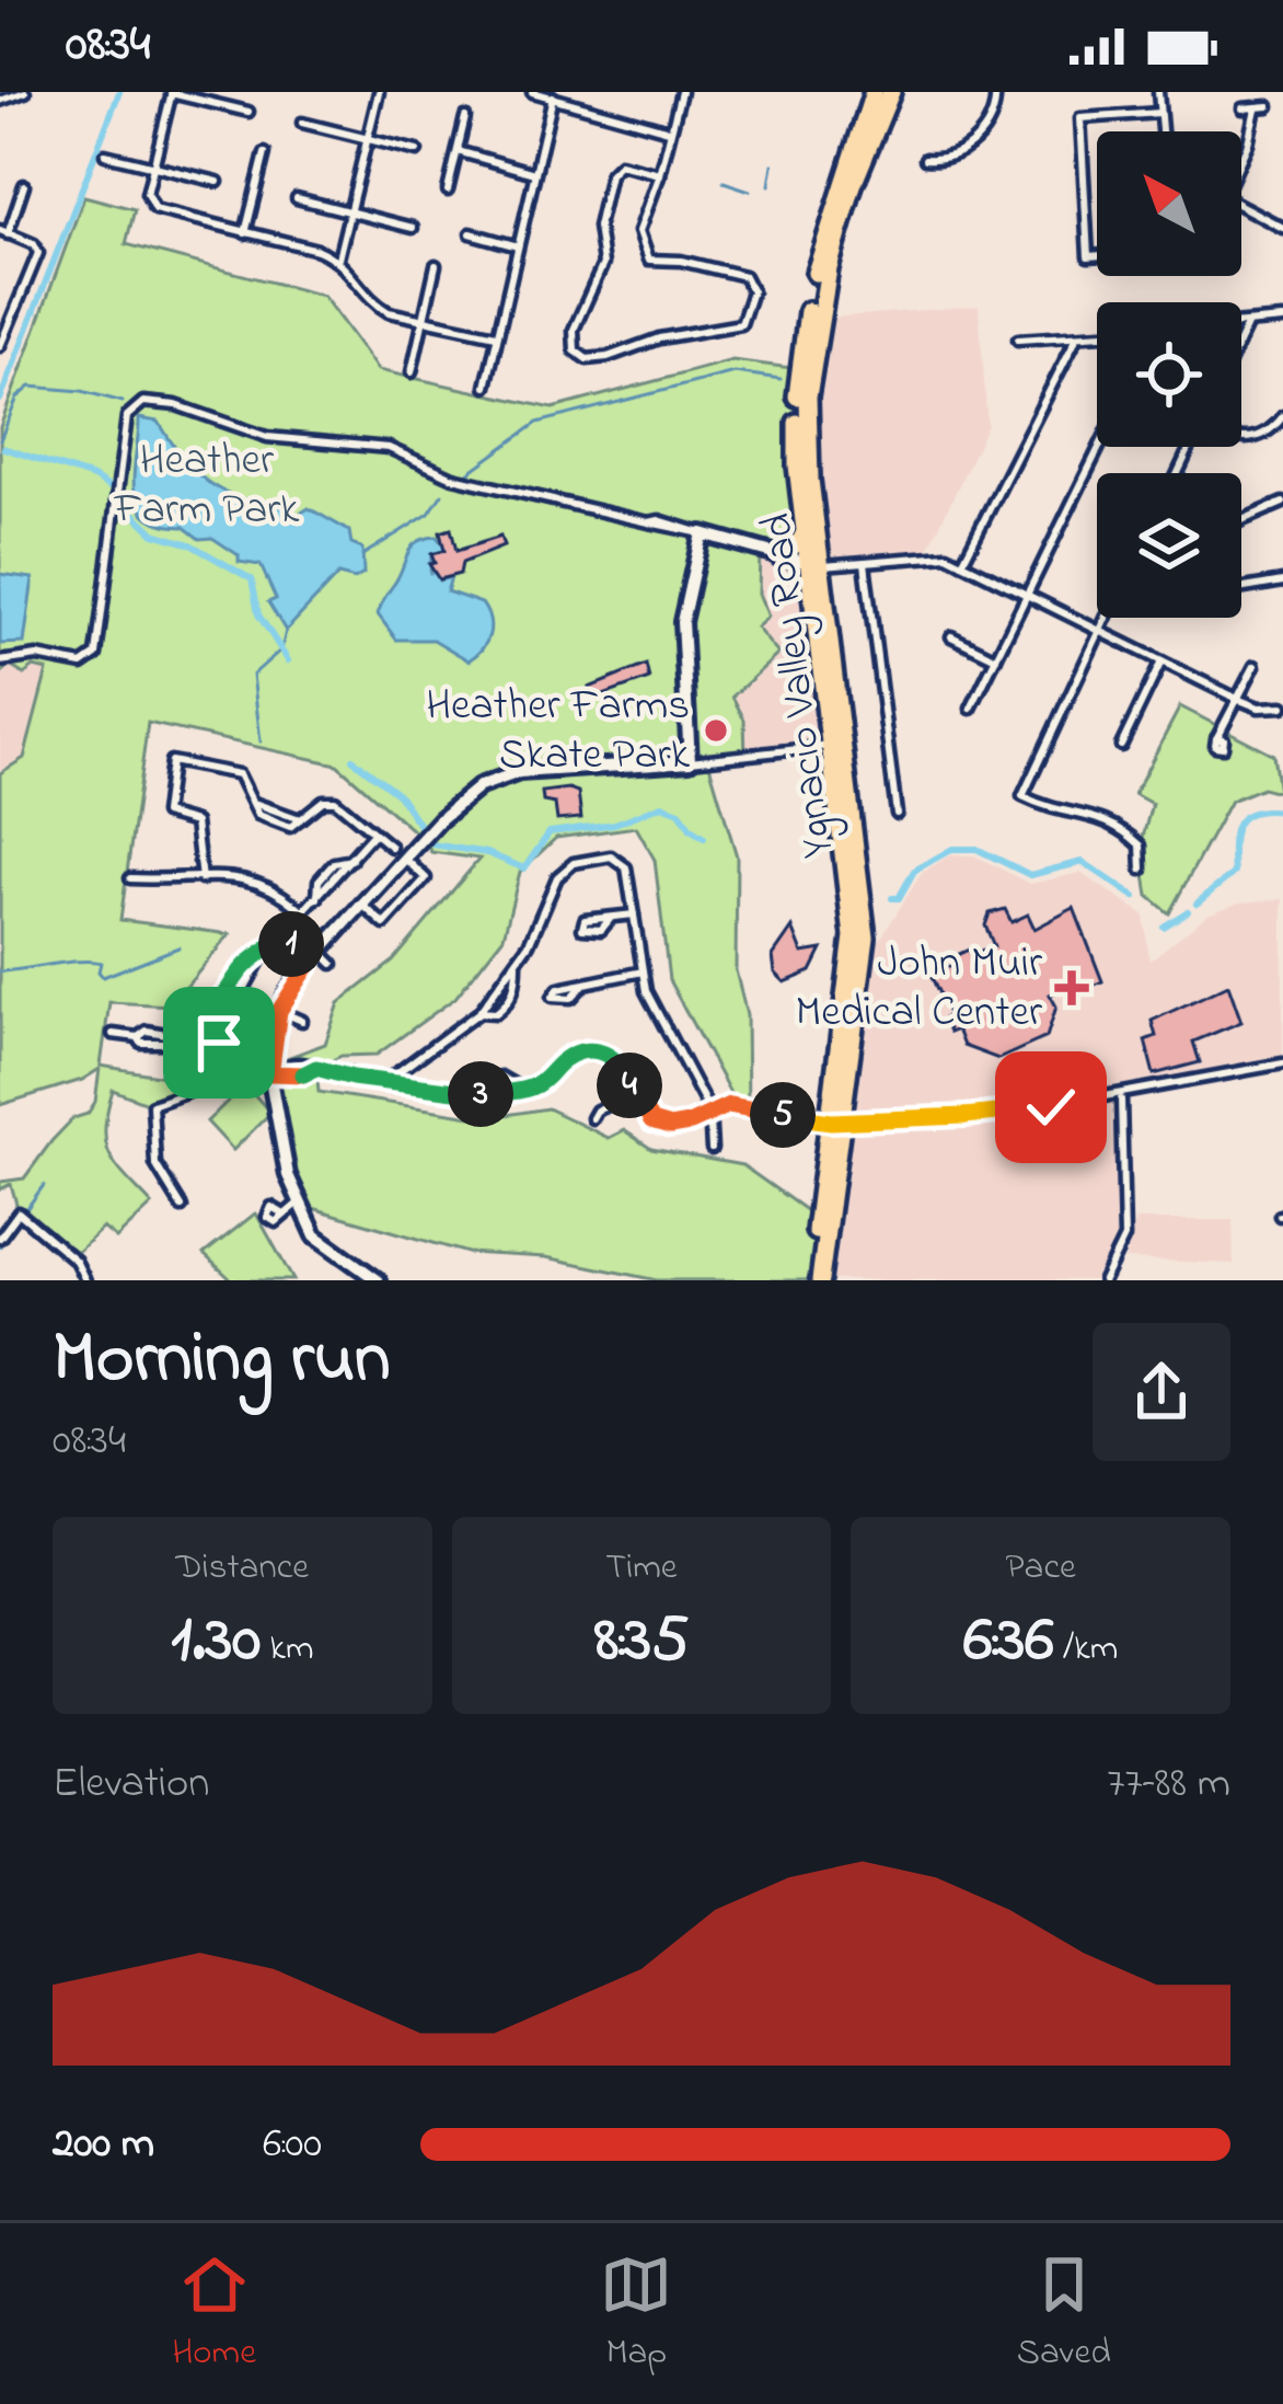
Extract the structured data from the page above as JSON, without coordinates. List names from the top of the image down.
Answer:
{
  "streets": {
    "highway": ["Ygnacio Valley Road"]
  },
  "parks": ["Heather Farm Park"],
  "places": {
    "other": ["Heather Farms Skate Park"],
    "health": ["John Muir Medical Center"]
  },
  "north": "top left",
  "page": {
    "status": "08:34",
    "pins": [
      "1",
      "4",
      "3",
      "5"
    ],
    "heading": ["Morning run", "08:34"],
    "stats": [
      ["Distance", "1.30 km"],
      ["Time", "8:35"],
      ["Pace", "6:36 /km"]
    ],
    "chart": ["Elevation", "77–88 m"],
    "list": [
      {
        "name": "200 m",
        "note": "6:00"
      }
    ],
    "tabs": ["Home", "Map", "Saved"]
  }
}
